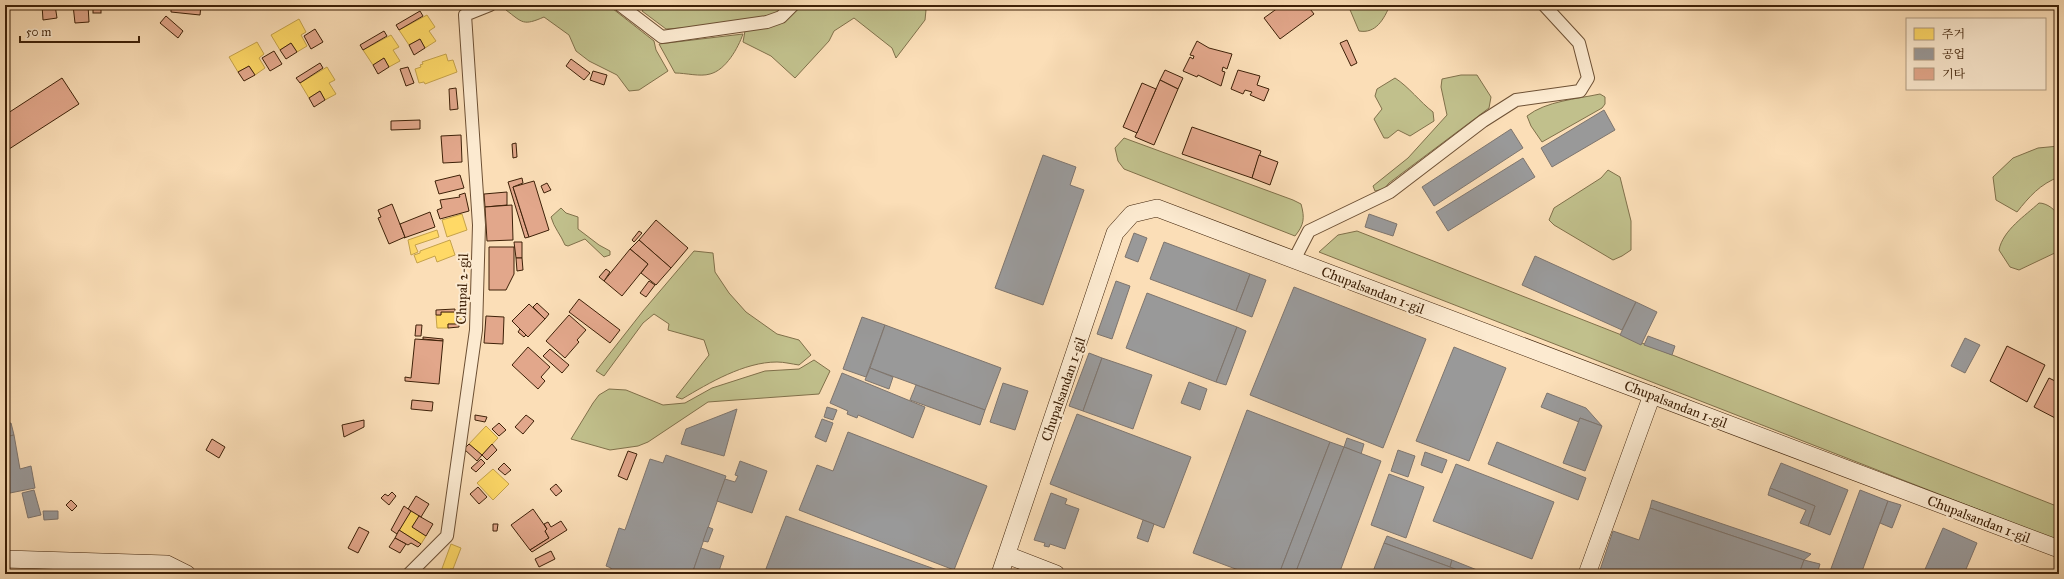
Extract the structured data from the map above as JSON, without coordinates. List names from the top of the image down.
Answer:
{
  "streets": {
    "street": ["Chupal 2-gil", "Chupalsandan 1-gil"]
  },
  "legend": ["주거", "공업", "기타"],
  "scale_bar": "50 m"
}
